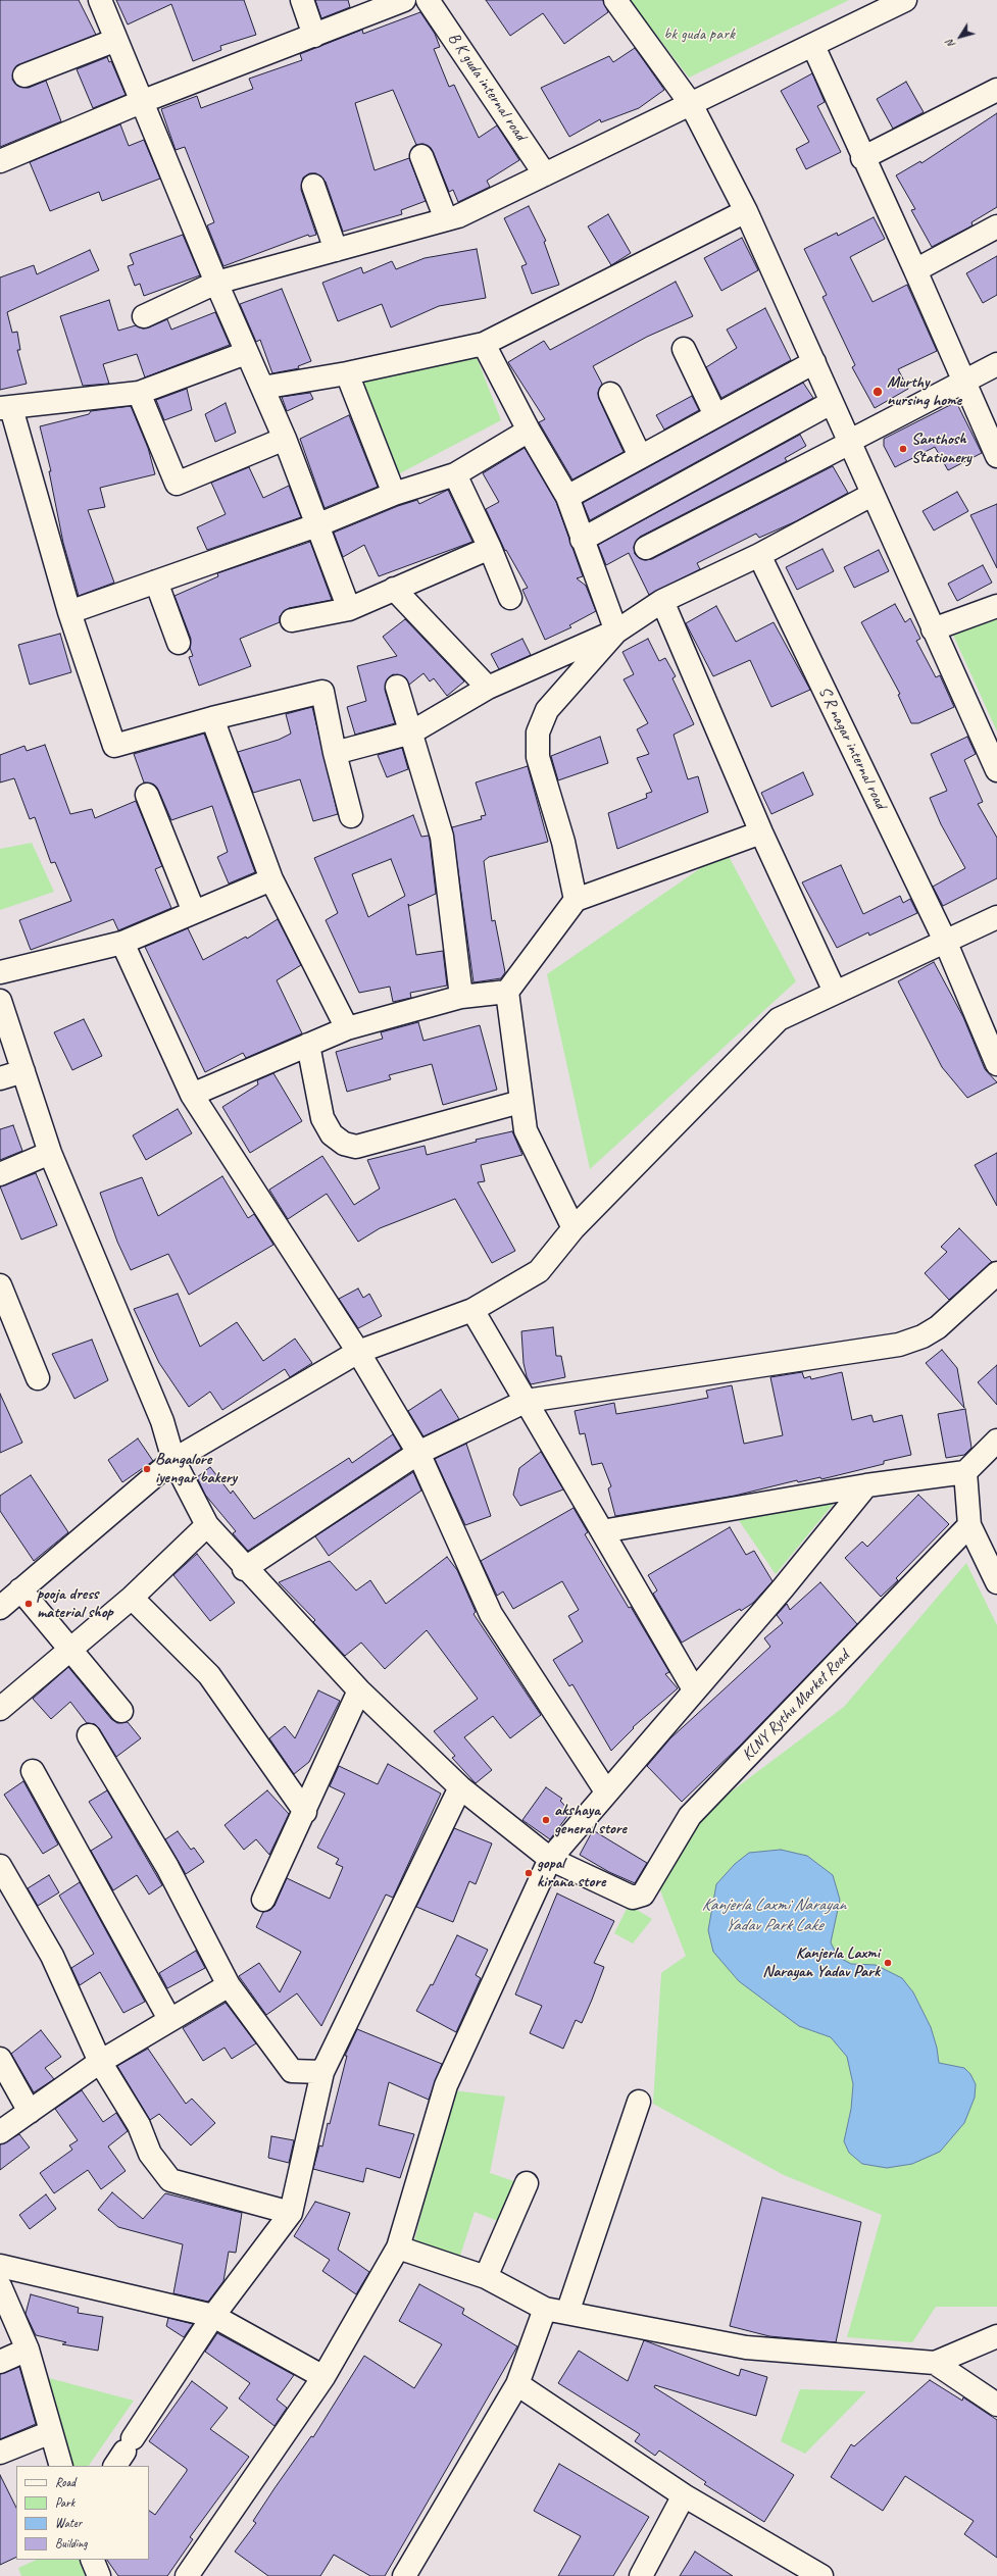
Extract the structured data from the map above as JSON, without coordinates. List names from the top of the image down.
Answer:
{
  "streets": {
    "street": ["B K guda internal road", "S R nagar internal road", "KLNY Rythu Market Road"]
  },
  "water": ["Kanjerla Laxmi Narayan Yadav Park Lake"],
  "parks": ["bk guda park"],
  "places": [
    "Murthy nursing home",
    "Santhosh Stationery",
    "Bangalore iyengar bakery",
    "pooja dress material shop",
    "akshaya general store",
    "gopal kirana store",
    "Kanjerla Laxmi Narayan Yadav Park"
  ],
  "legend": [
    "Road",
    "Park",
    "Water",
    "Building"
  ],
  "north": "bottom left"
}
